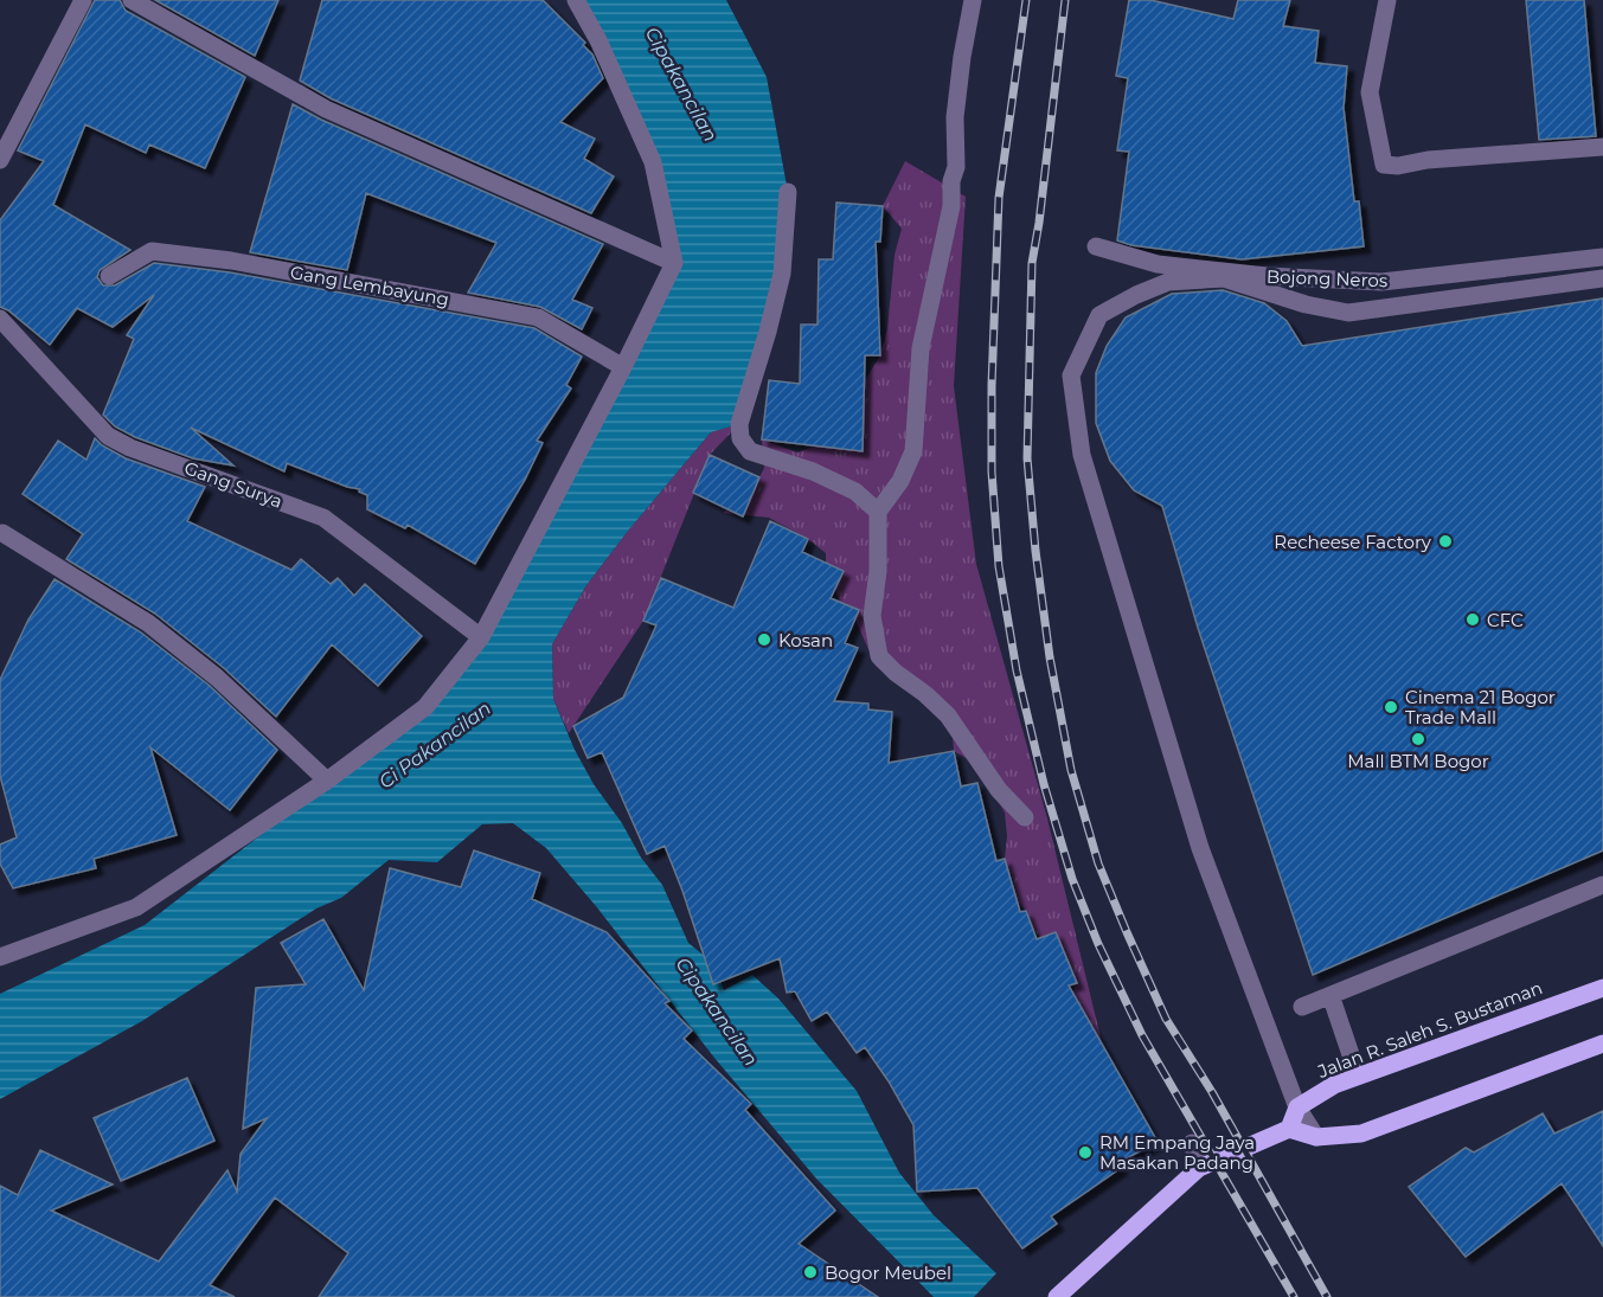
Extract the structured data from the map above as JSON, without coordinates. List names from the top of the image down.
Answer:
{
  "streets": {
    "main road": ["Jalan R. Saleh S. Bustaman"],
    "street": ["Bojong Neros", "Gang Lembayung", "Gang Surya"]
  },
  "water": ["Cipakancilan", "Ci Pakancilan"],
  "places": [
    "Recheese Factory",
    "CFC",
    "Kosan",
    "Cinema 21 Bogor Trade Mall",
    "Mall BTM Bogor",
    "RM Empang Jaya Masakan Padang",
    "Bogor Meubel"
  ]
}
